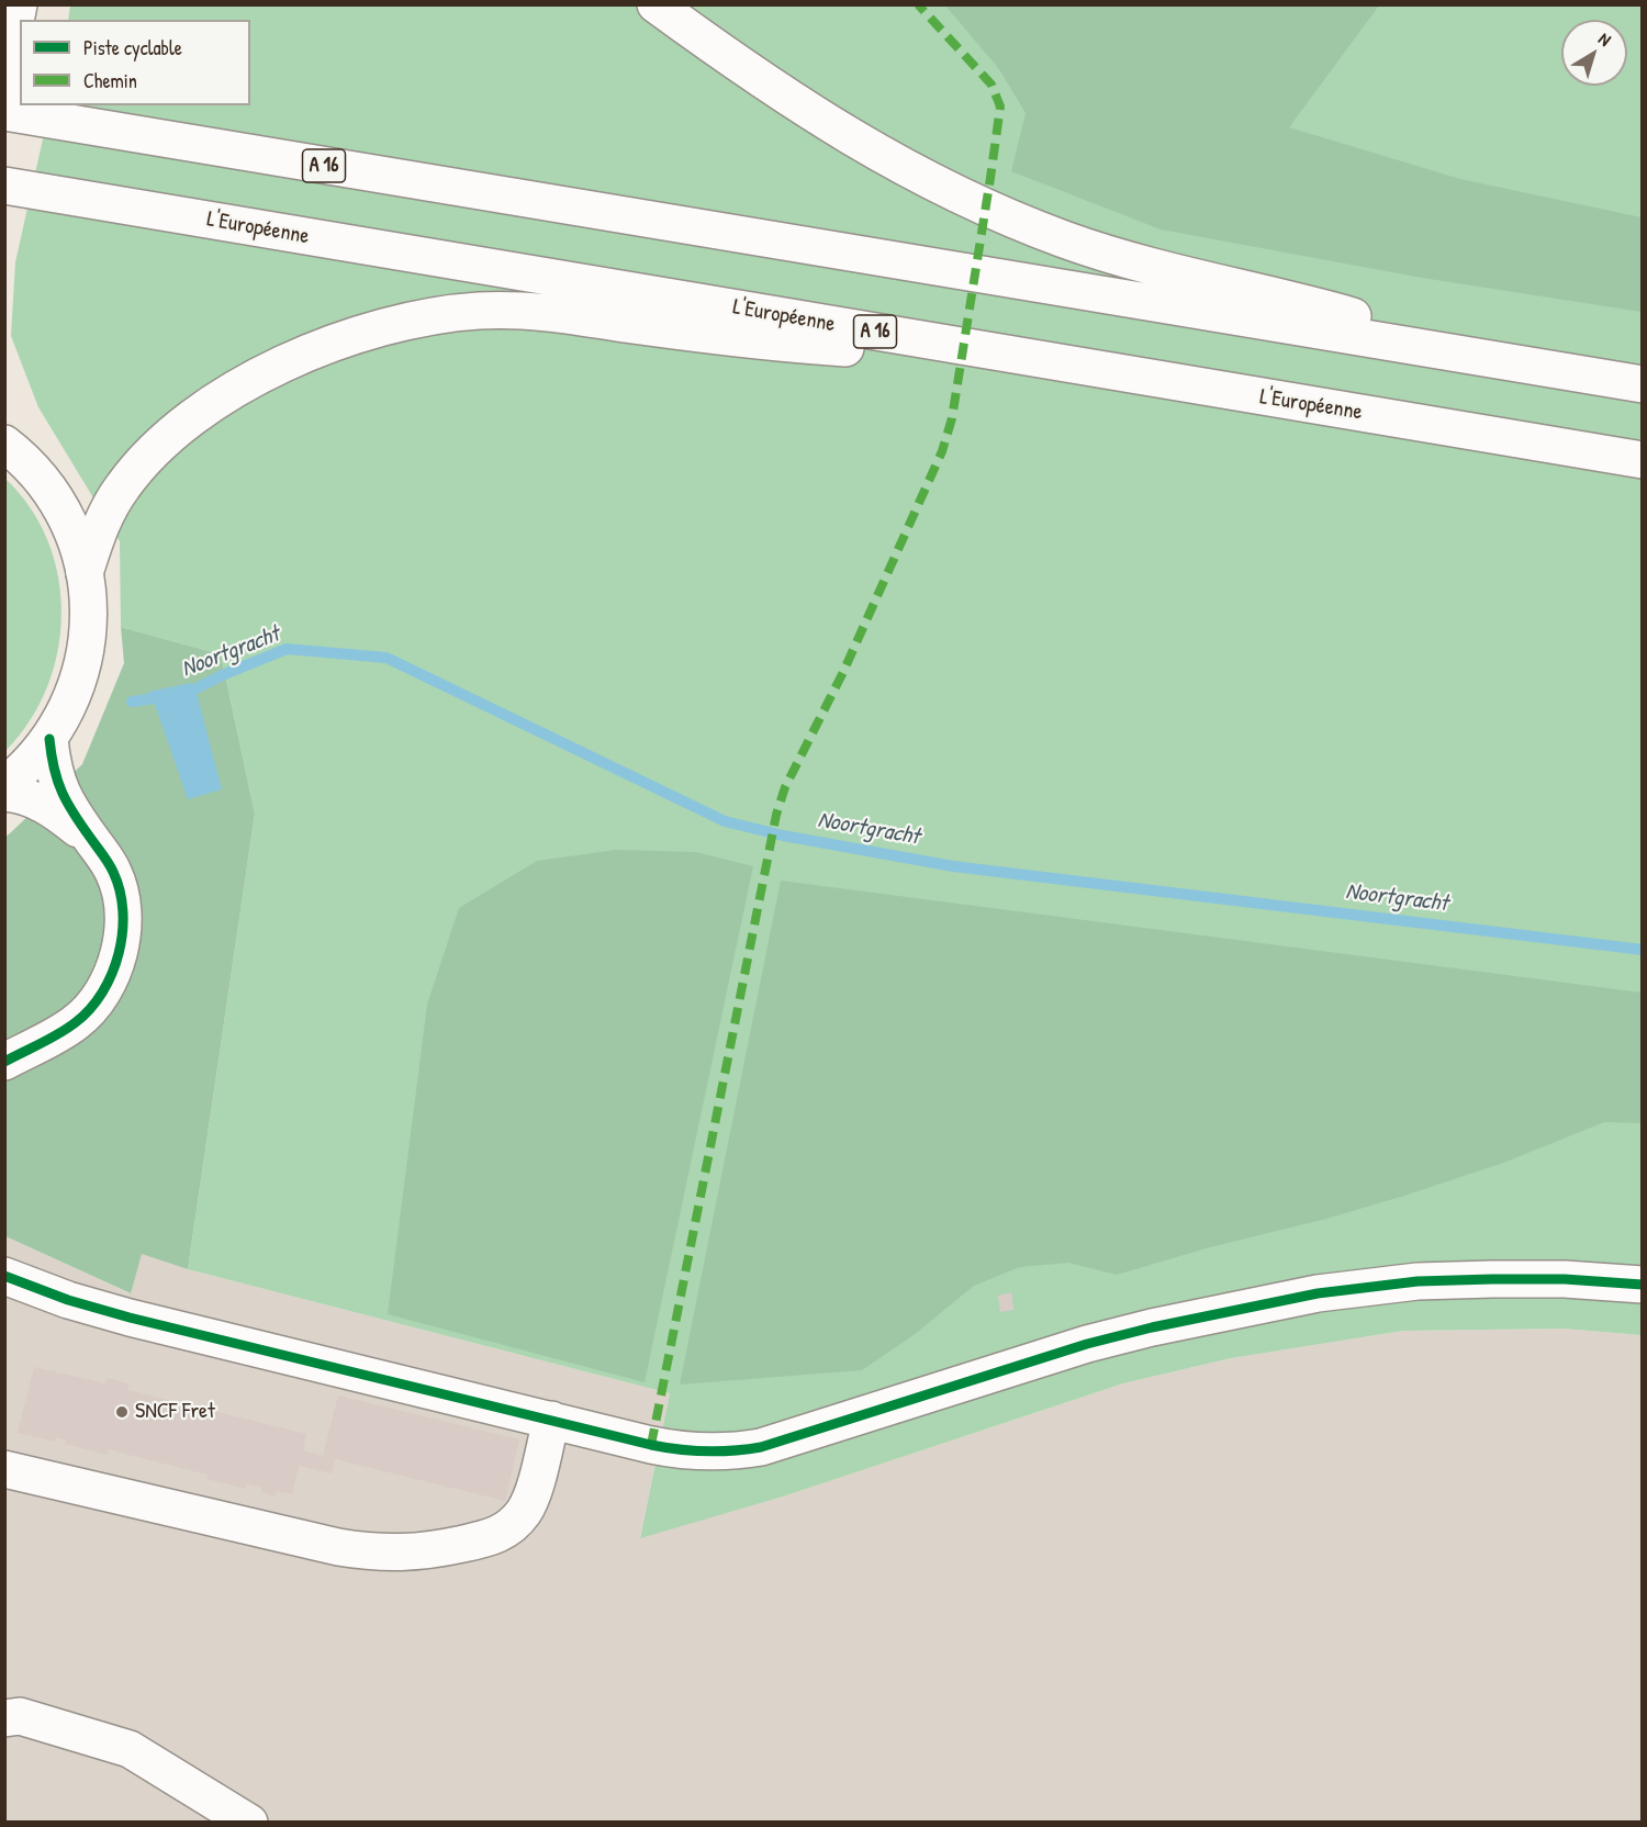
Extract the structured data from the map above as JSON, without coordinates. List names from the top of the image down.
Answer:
{
  "streets": {
    "main road": ["A 16", "L'Européenne"]
  },
  "water": ["Noortgracht"],
  "places": ["SNCF Fret"],
  "legend": ["Piste cyclable", "Chemin"],
  "north": "top right"
}
